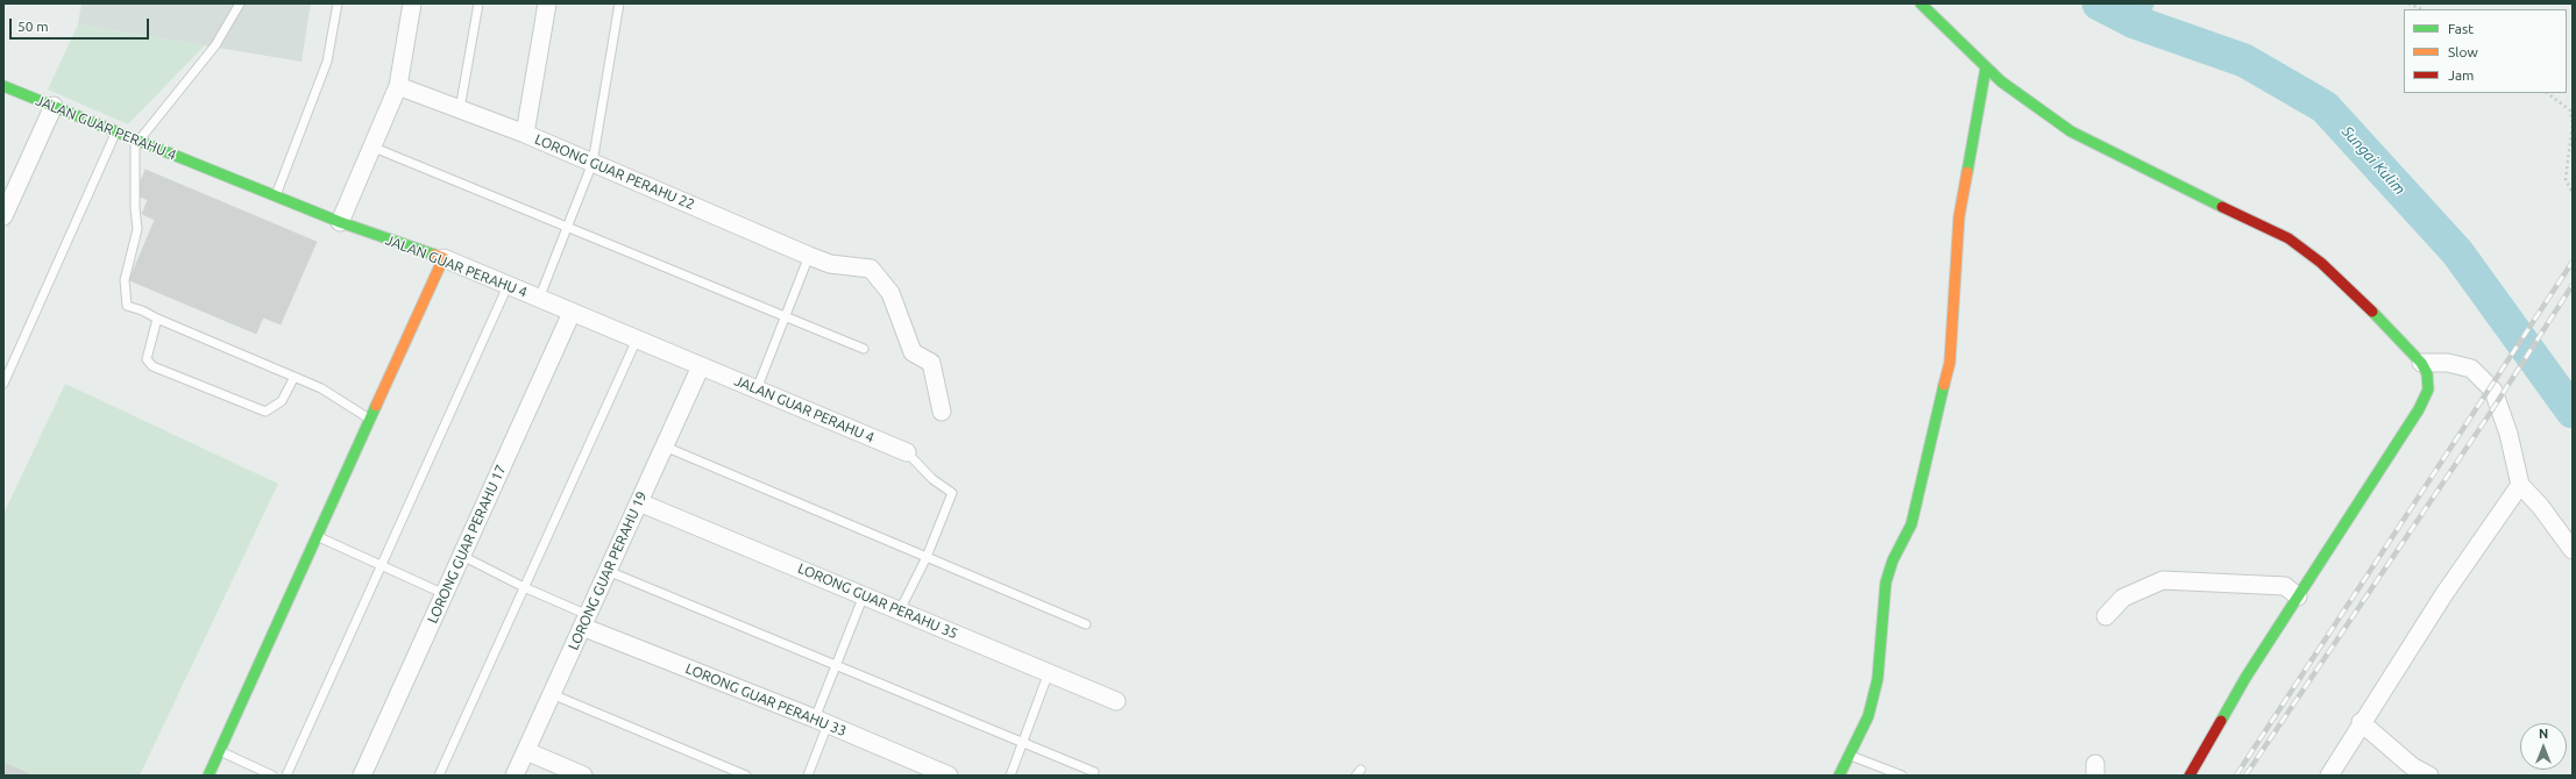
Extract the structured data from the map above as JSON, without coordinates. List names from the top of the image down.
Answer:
{
  "streets": {
    "street": [
      "JALAN GUAR PERAHU 4",
      "LORONG GUAR PERAHU 22",
      "LORONG GUAR PERAHU 17",
      "LORONG GUAR PERAHU 19",
      "LORONG GUAR PERAHU 35",
      "LORONG GUAR PERAHU 33"
    ]
  },
  "crossings": [
    ["JALAN GUAR PERAHU 4", "LORONG GUAR PERAHU 17"],
    ["JALAN GUAR PERAHU 4", "LORONG GUAR PERAHU 19"],
    ["LORONG GUAR PERAHU 19", "LORONG GUAR PERAHU 35"],
    ["LORONG GUAR PERAHU 19", "LORONG GUAR PERAHU 33"]
  ],
  "water": ["Sungai Kulim"],
  "legend": ["Fast", "Slow", "Jam"],
  "scale_bar": "50 m",
  "north": "top"
}
